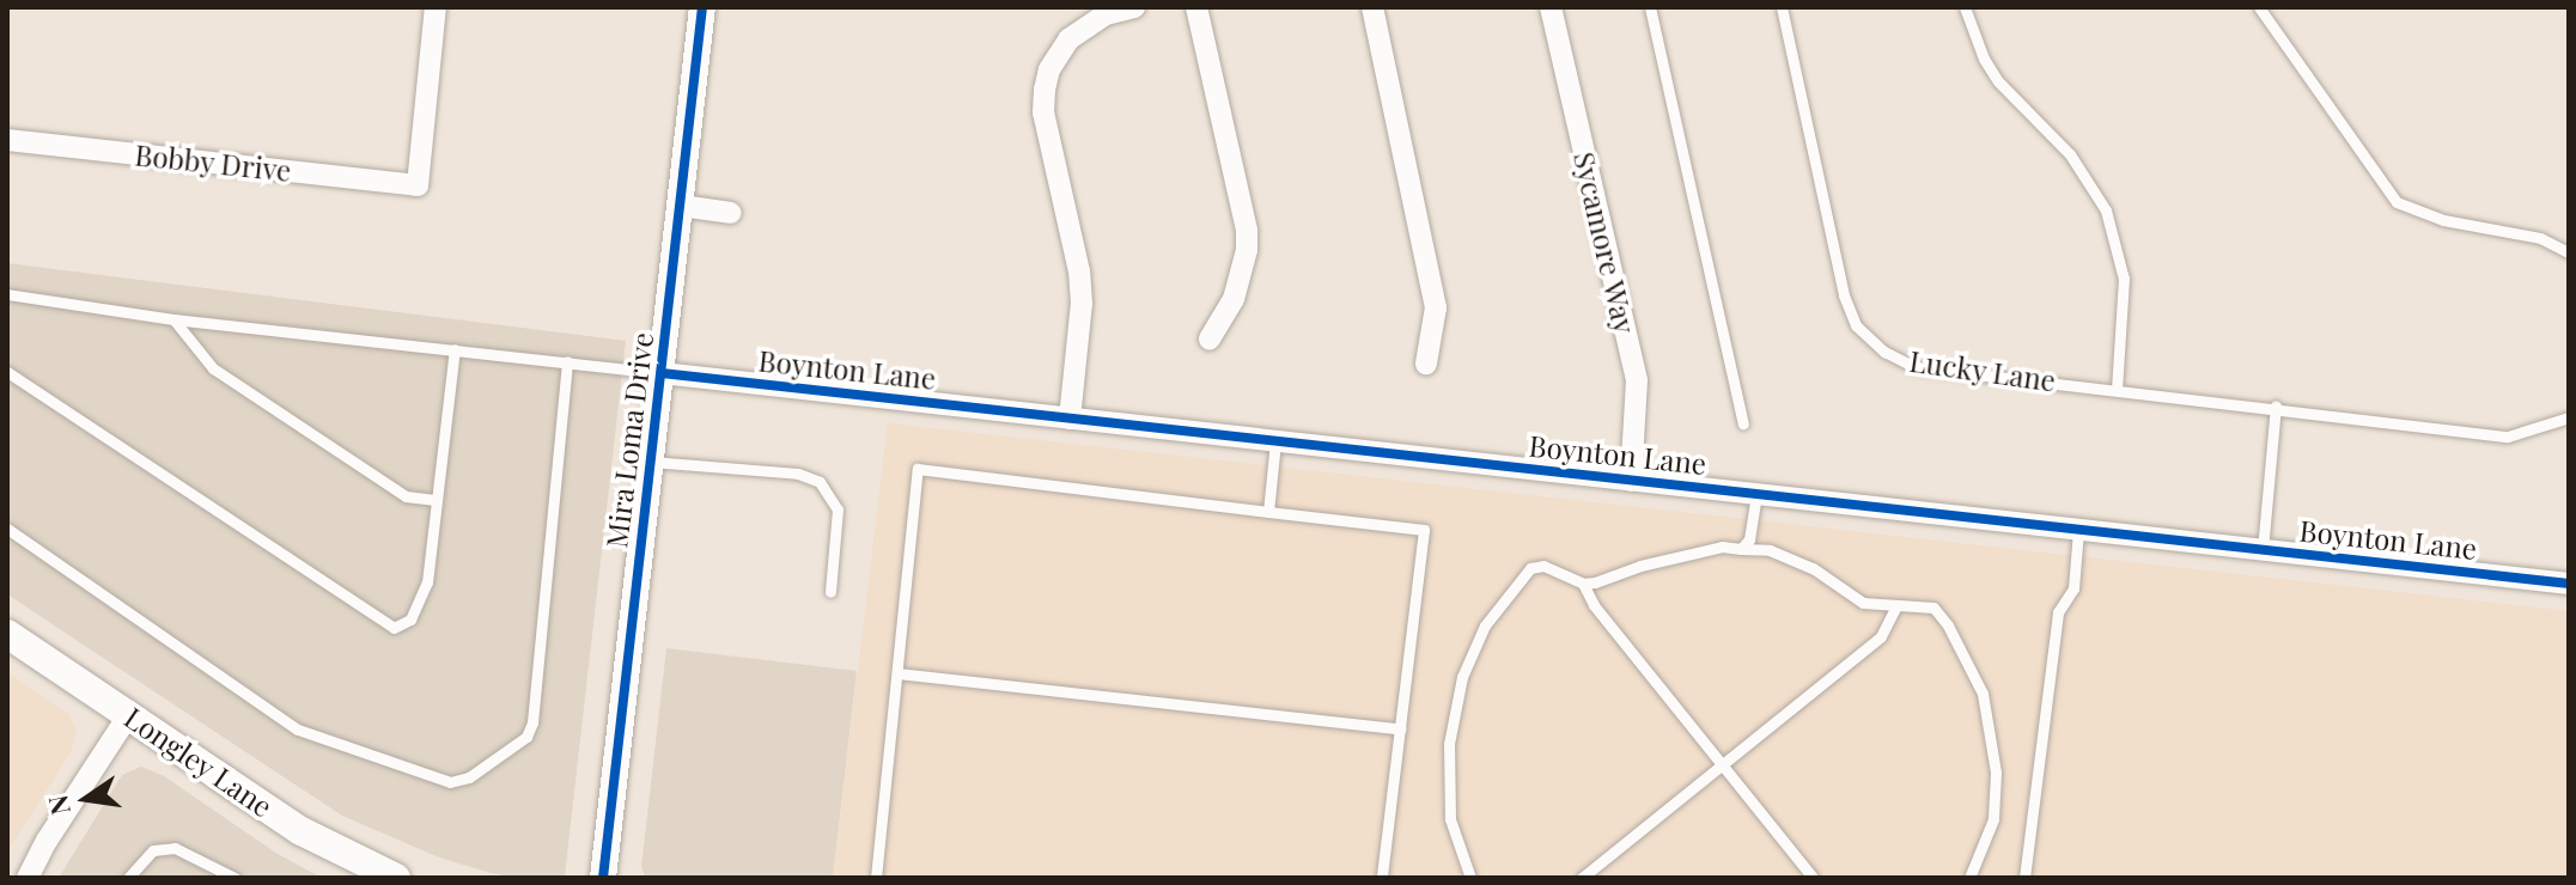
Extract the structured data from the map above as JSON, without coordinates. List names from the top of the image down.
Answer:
{
  "streets": {
    "main road": ["Longley Lane"],
    "street": [
      "Bobby Drive",
      "Sycamore Way",
      "Boynton Lane",
      "Mira Loma Drive"
    ],
    "lane": ["Lucky Lane"]
  },
  "crossings": [
    ["Sycamore Way", "Boynton Lane"],
    ["Boynton Lane", "Mira Loma Drive"]
  ],
  "north": "left"
}
